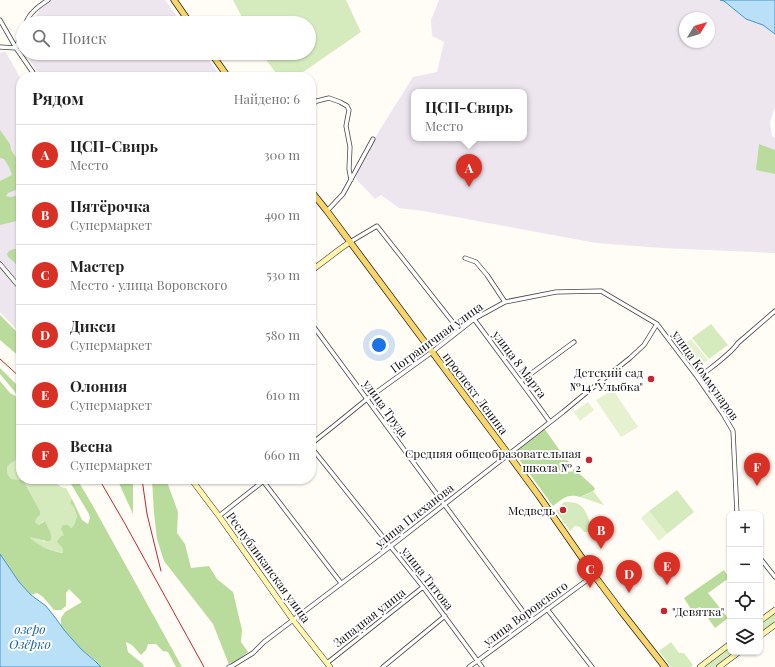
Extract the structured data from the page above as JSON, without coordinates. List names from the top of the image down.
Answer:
{
  "streets": {
    "main road": ["проспект Ленина"],
    "street": [
      "Пограничная улица",
      "улица 8 Марта",
      "улица Коммунаров",
      "улица Труда",
      "улица Плеханова",
      "Республиканская улица",
      "улица Титова",
      "улица Воровского",
      "Западная улица"
    ]
  },
  "crossings": [
    ["Пограничная улица", "улица 8 Марта"],
    ["Пограничная улица", "улица Коммунаров"],
    ["Пограничная улица", "проспект Ленина"],
    ["Пограничная улица", "улица Труда"],
    ["улица 8 Марта", "улица Плеханова"],
    ["улица Коммунаров", "улица Плеханова"],
    ["проспект Ленина", "улица Плеханова"],
    ["проспект Ленина", "улица Воровского"],
    ["улица Труда", "улица Плеханова"],
    ["улица Труда", "улица Воровского"],
    ["улица Плеханова", "Республиканская улица"],
    ["улица Плеханова", "улица Титова"],
    ["Республиканская улица", "Западная улица"],
    ["улица Титова", "улица Воровского"],
    ["улица Титова", "Западная улица"]
  ],
  "water": ["озеро Озёрко"],
  "places": [
    "Детский сад №14 \"Улыбка\"",
    "Средняя общеобразовательная школа № 2",
    "Медведь",
    "\"Девятка\""
  ],
  "north": "top right",
  "page": {
    "search": "Поиск",
    "heading": ["Рядом", "Найдено: 6"],
    "popup": ["ЦСП-Свирь", "Место"],
    "list": [
      {
        "mark": "A",
        "name": "ЦСП-Свирь",
        "note": "Место",
        "value": "300 m"
      },
      {
        "mark": "B",
        "name": "Пятёрочка",
        "note": "Супермаркет",
        "value": "490 m"
      },
      {
        "mark": "C",
        "name": "Мастер",
        "note": "Место · улица Воровского",
        "value": "530 m"
      },
      {
        "mark": "D",
        "name": "Дикси",
        "note": "Супермаркет",
        "value": "580 m"
      },
      {
        "mark": "E",
        "name": "Олония",
        "note": "Супермаркет",
        "value": "610 m"
      },
      {
        "mark": "F",
        "name": "Весна",
        "note": "Супермаркет",
        "value": "660 m"
      }
    ],
    "pins": [
      "A",
      "F",
      "B",
      "E",
      "C",
      "D"
    ],
    "map_buttons": ["+", "−"]
  }
}
